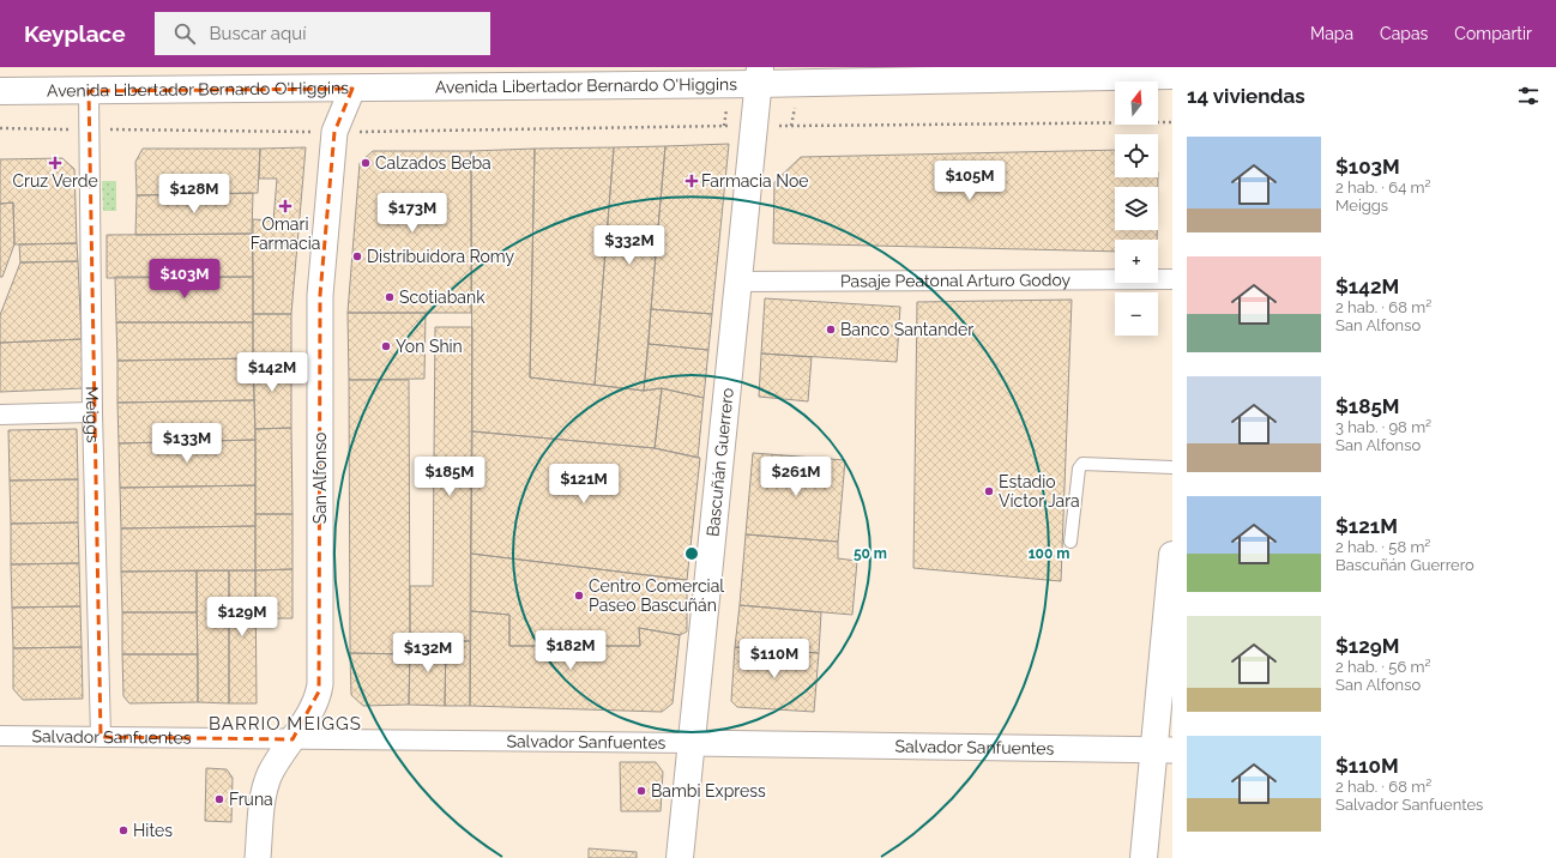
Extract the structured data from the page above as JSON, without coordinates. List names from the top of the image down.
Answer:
{
  "streets": {
    "main road": ["Avenida Libertador Bernardo O'Higgins", "Bascuñán Guerrero"],
    "street": [
      "Pasaje Peatonal Arturo Godoy",
      "Meiggs",
      "San Alfonso",
      "Salvador Sanfuentes"
    ]
  },
  "crossings": [
    ["Avenida Libertador Bernardo O'Higgins", "Meiggs"],
    ["Avenida Libertador Bernardo O'Higgins", "Bascuñán Guerrero"],
    ["Avenida Libertador Bernardo O'Higgins", "San Alfonso"],
    ["Pasaje Peatonal Arturo Godoy", "Bascuñán Guerrero"],
    ["Meiggs", "Salvador Sanfuentes"],
    ["Bascuñán Guerrero", "Salvador Sanfuentes"],
    ["San Alfonso", "Salvador Sanfuentes"]
  ],
  "districts": ["BARRIO MEIGGS"],
  "places": {
    "health": ["Cruz Verde", "Farmacia Noe", "Omari Farmacia"],
    "other": [
      "Calzados Beba",
      "Distribuidora Romy",
      "Scotiabank",
      "Banco Santander",
      "Yon Shin",
      "Estadio Víctor Jara",
      "Centro Comercial Paseo Bascuñán",
      "Bambi Express",
      "Fruna",
      "Hites"
    ]
  },
  "north": "top",
  "page": {
    "header": "Keyplace",
    "search": "Buscar aquí",
    "nav": ["Mapa", "Capas", "Compartir"],
    "heading": "14 viviendas",
    "map_buttons": ["+", "−"],
    "list": [
      {
        "name": "$103M",
        "note": "2 hab. · 64 m² · Meiggs"
      },
      {
        "name": "$142M",
        "note": "2 hab. · 68 m² · San Alfonso"
      },
      {
        "name": "$185M",
        "note": "3 hab. · 98 m² · San Alfonso"
      },
      {
        "name": "$121M",
        "note": "2 hab. · 58 m² · Bascuñán Guerrero"
      },
      {
        "name": "$129M",
        "note": "2 hab. · 56 m² · San Alfonso"
      },
      {
        "name": "$110M",
        "note": "2 hab. · 68 m² · Salvador Sanfuentes"
      }
    ],
    "price": [
      "$105M",
      "$128M",
      "$173M",
      "$332M",
      "$103M",
      "$142M",
      "$133M",
      "$185M",
      "$261M",
      "$121M",
      "$129M",
      "$182M",
      "$132M",
      "$110M"
    ]
  },
  "rings": ["50 m", "100 m"]
}
